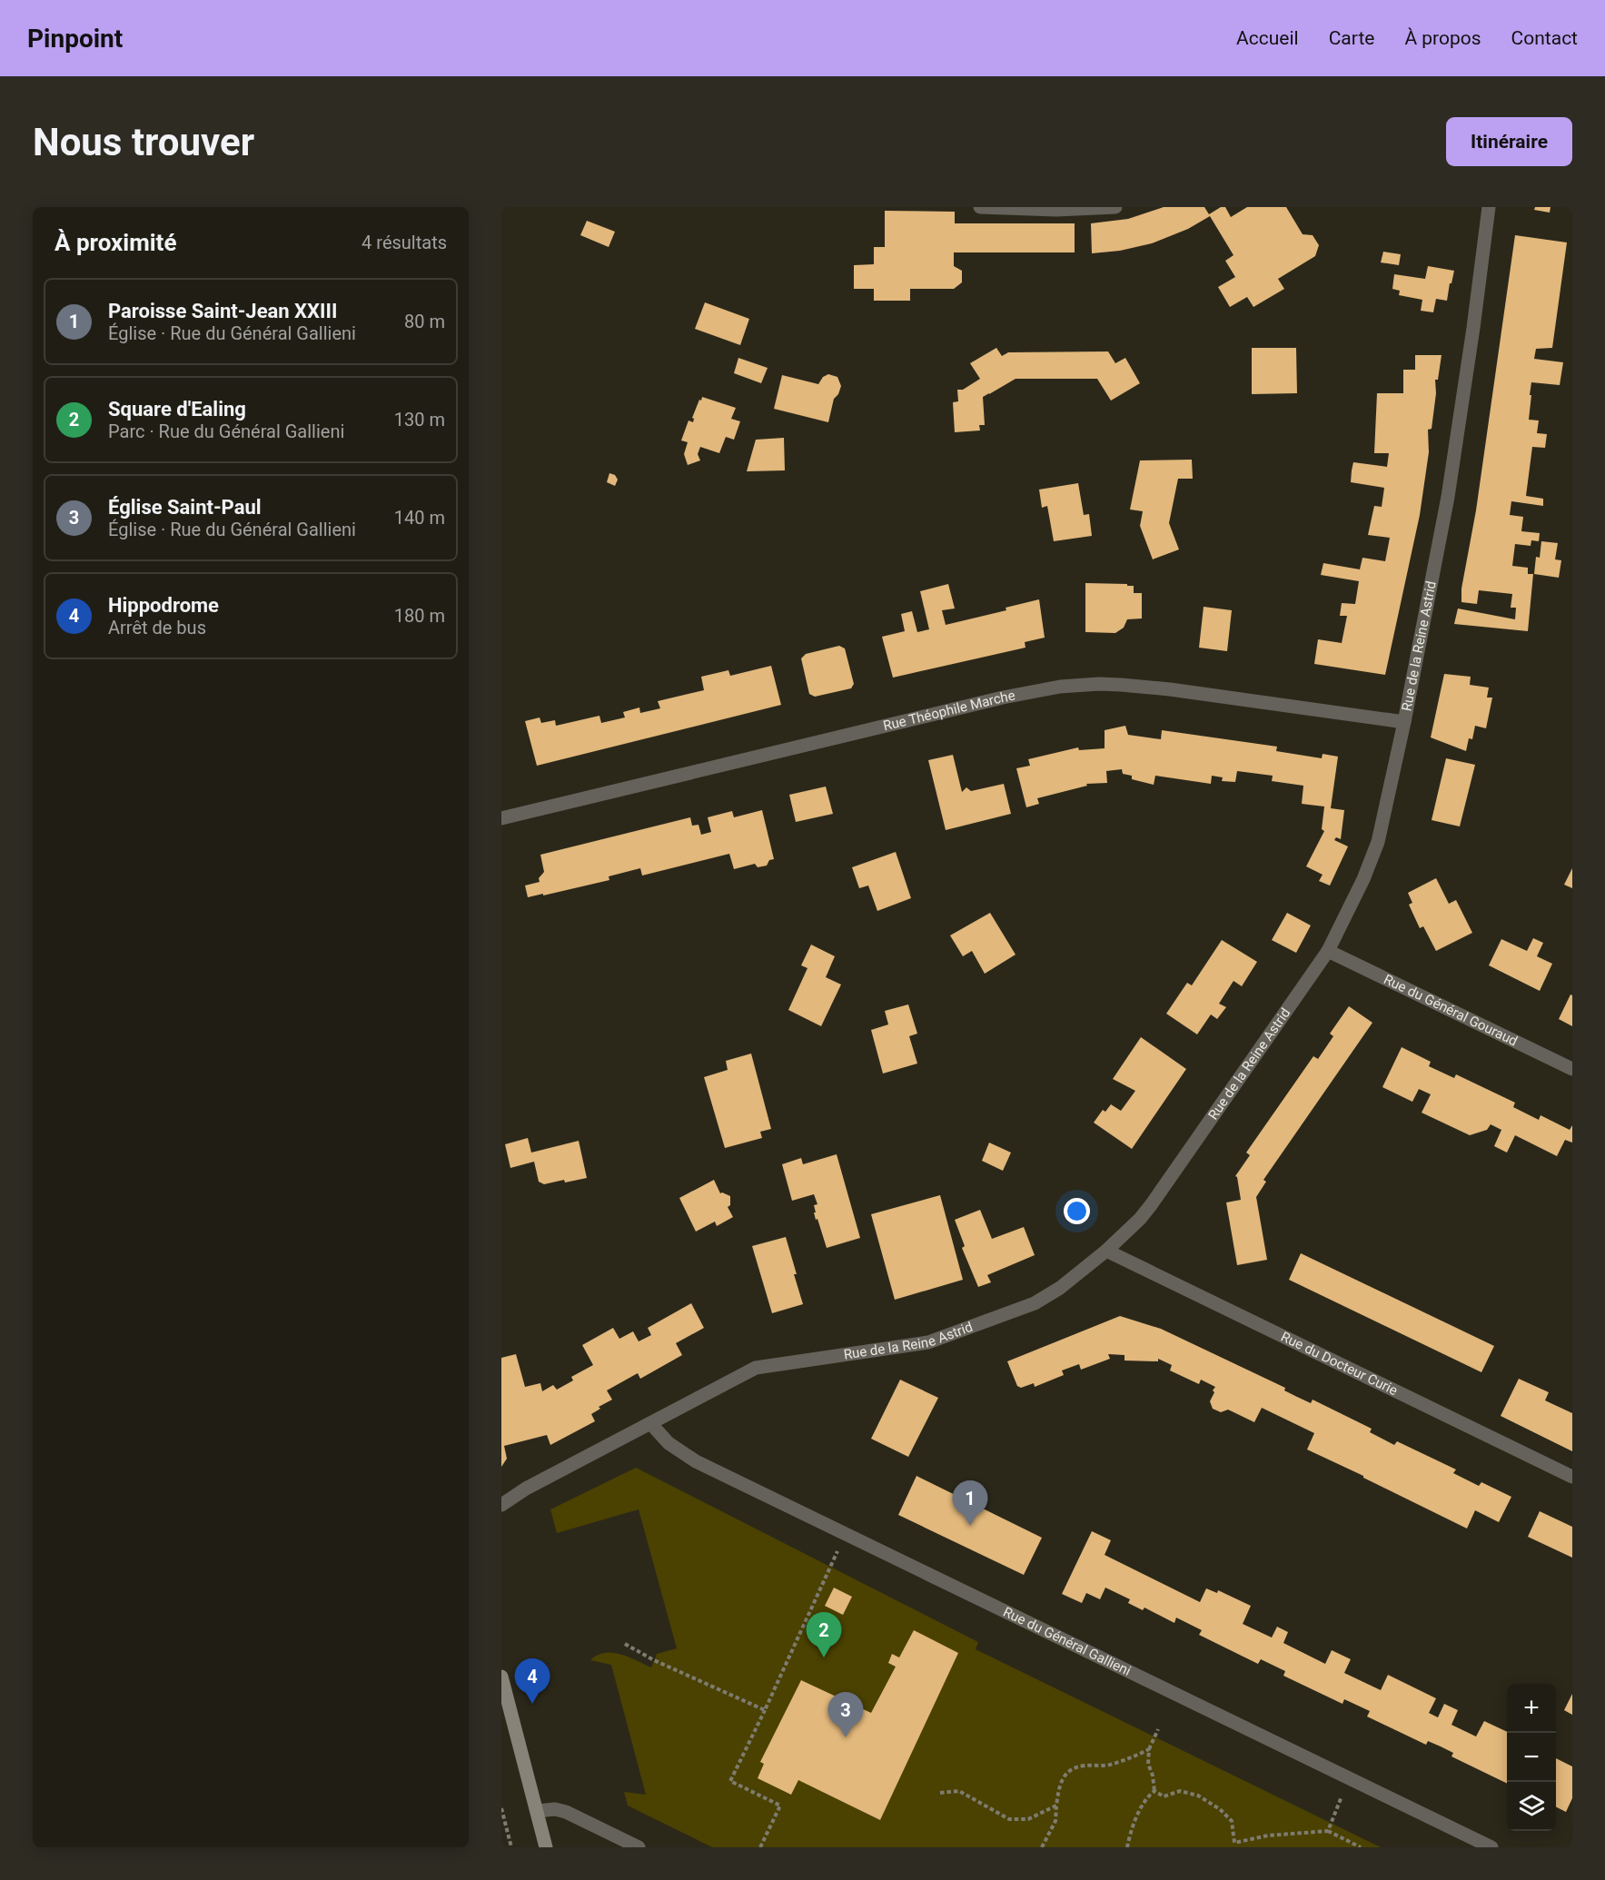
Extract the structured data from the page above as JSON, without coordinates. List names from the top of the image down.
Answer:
{
  "streets": {
    "street": [
      "Rue de la Reine Astrid",
      "Rue Théophile Marche",
      "Rue du Général Gouraud",
      "Rue du Docteur Curie",
      "Rue du Général Gallieni"
    ]
  },
  "crossings": [
    ["Rue de la Reine Astrid", "Rue Théophile Marche"],
    ["Rue de la Reine Astrid", "Rue du Général Gouraud"],
    ["Rue de la Reine Astrid", "Rue du Docteur Curie"],
    ["Rue de la Reine Astrid", "Rue du Général Gallieni"]
  ],
  "page": {
    "header": "Pinpoint",
    "nav": [
      "Accueil",
      "Carte",
      "À propos",
      "Contact"
    ],
    "buttons": "Itinéraire",
    "title": "Nous trouver",
    "heading": ["À proximité", "4 résultats"],
    "list": [
      {
        "mark": "1",
        "name": "Paroisse Saint-Jean XXIII",
        "note": "Église · Rue du Général Gallieni",
        "value": "80 m"
      },
      {
        "mark": "2",
        "name": "Square d'Ealing",
        "note": "Parc · Rue du Général Gallieni",
        "value": "130 m"
      },
      {
        "mark": "3",
        "name": "Église Saint-Paul",
        "note": "Église · Rue du Général Gallieni",
        "value": "140 m"
      },
      {
        "mark": "4",
        "name": "Hippodrome",
        "note": "Arrêt de bus",
        "value": "180 m"
      }
    ],
    "pins": [
      "1",
      "2",
      "4",
      "3"
    ],
    "map_buttons": ["+", "−"]
  }
}
